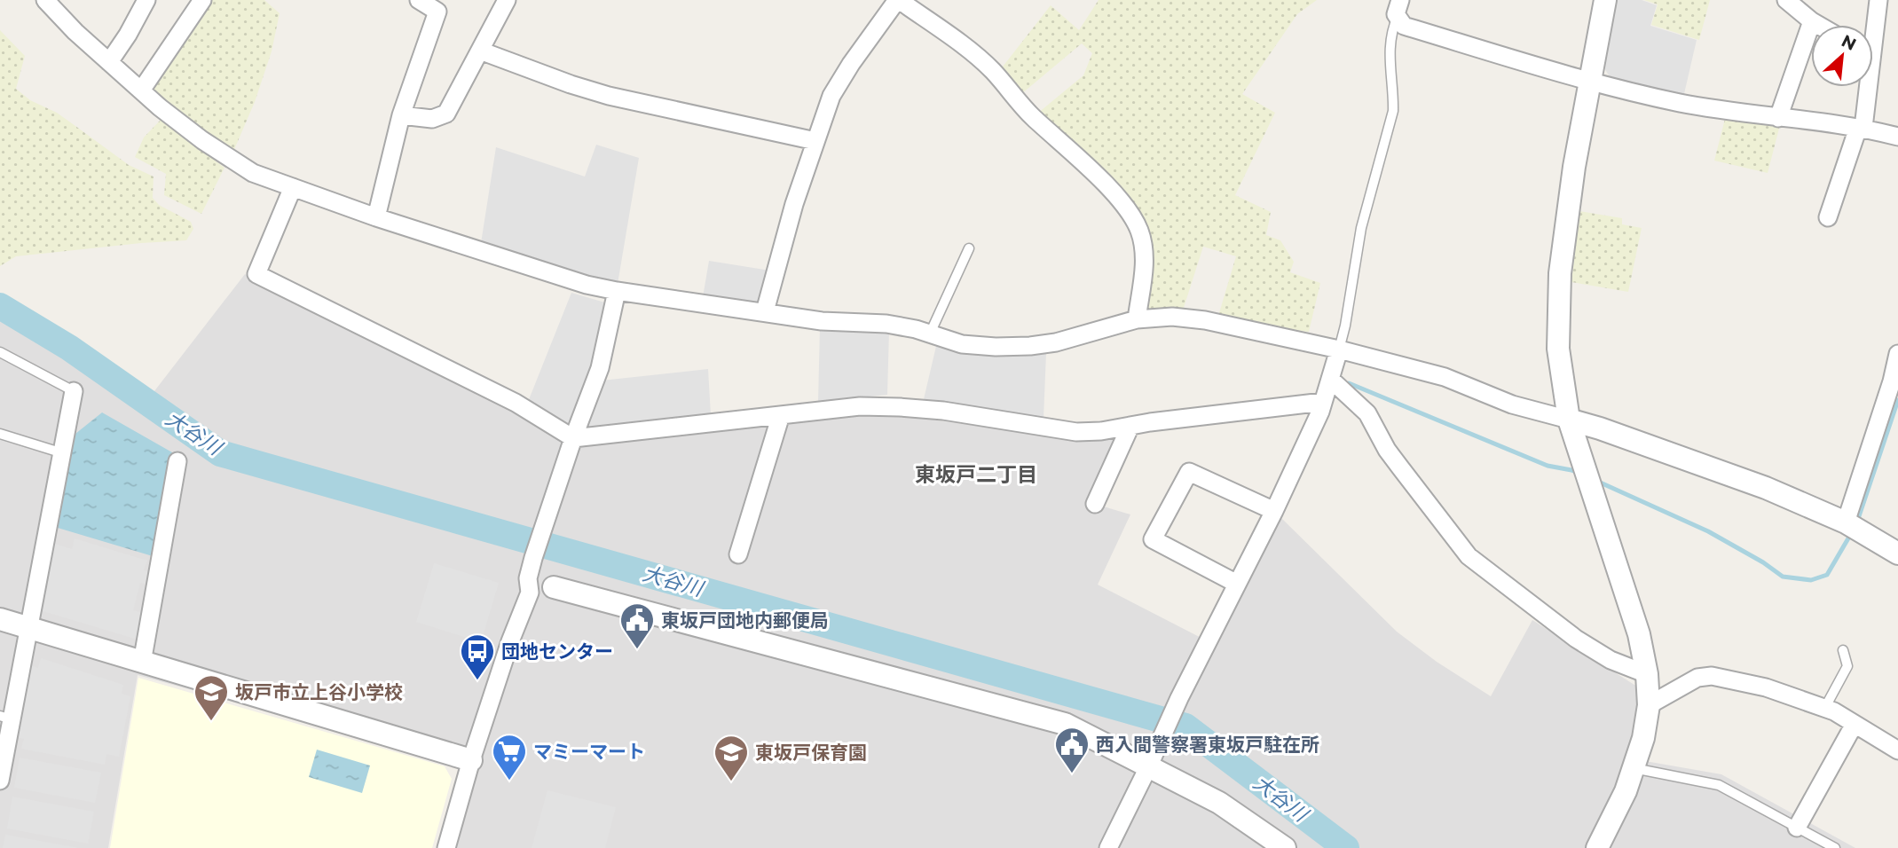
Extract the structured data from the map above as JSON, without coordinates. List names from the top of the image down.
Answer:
{
  "districts": ["東坂戸二丁目"],
  "water": ["大谷川"],
  "places": {
    "public building": ["東坂戸団地内郵便局", "西入間警察署東坂戸駐在所"],
    "bus stop": ["団地センター"],
    "school or university": ["坂戸市立上谷小学校", "東坂戸保育園"],
    "supermarket": ["マミーマート"]
  },
  "north": "top right"
}
